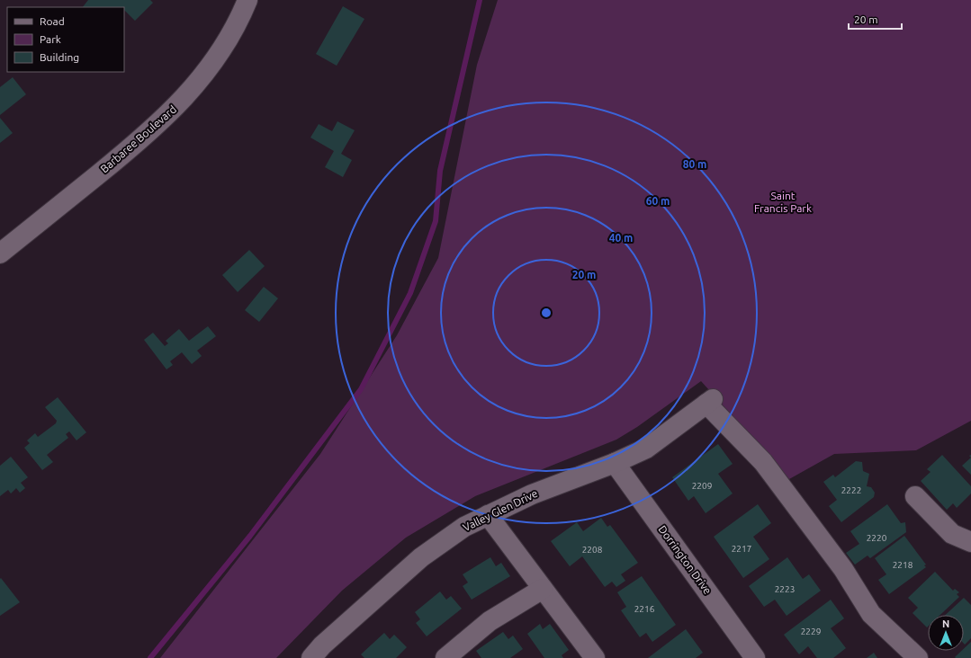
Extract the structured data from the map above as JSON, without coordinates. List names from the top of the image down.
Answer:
{
  "streets": {
    "street": ["Barbaree Boulevard", "Valley Glen Drive", "Dorrington Drive"]
  },
  "crossings": [
    ["Valley Glen Drive", "Dorrington Drive"]
  ],
  "parks": ["Saint Francis Park"],
  "house_numbers": [
    "2209",
    "2222",
    "2220",
    "2217",
    "2208",
    "2218",
    "2223",
    "2216",
    "2229"
  ],
  "legend": ["Road", "Park", "Building"],
  "scale_bar": "20 m",
  "north": "top",
  "rings": [
    "80 m",
    "60 m",
    "40 m",
    "20 m"
  ]
}
